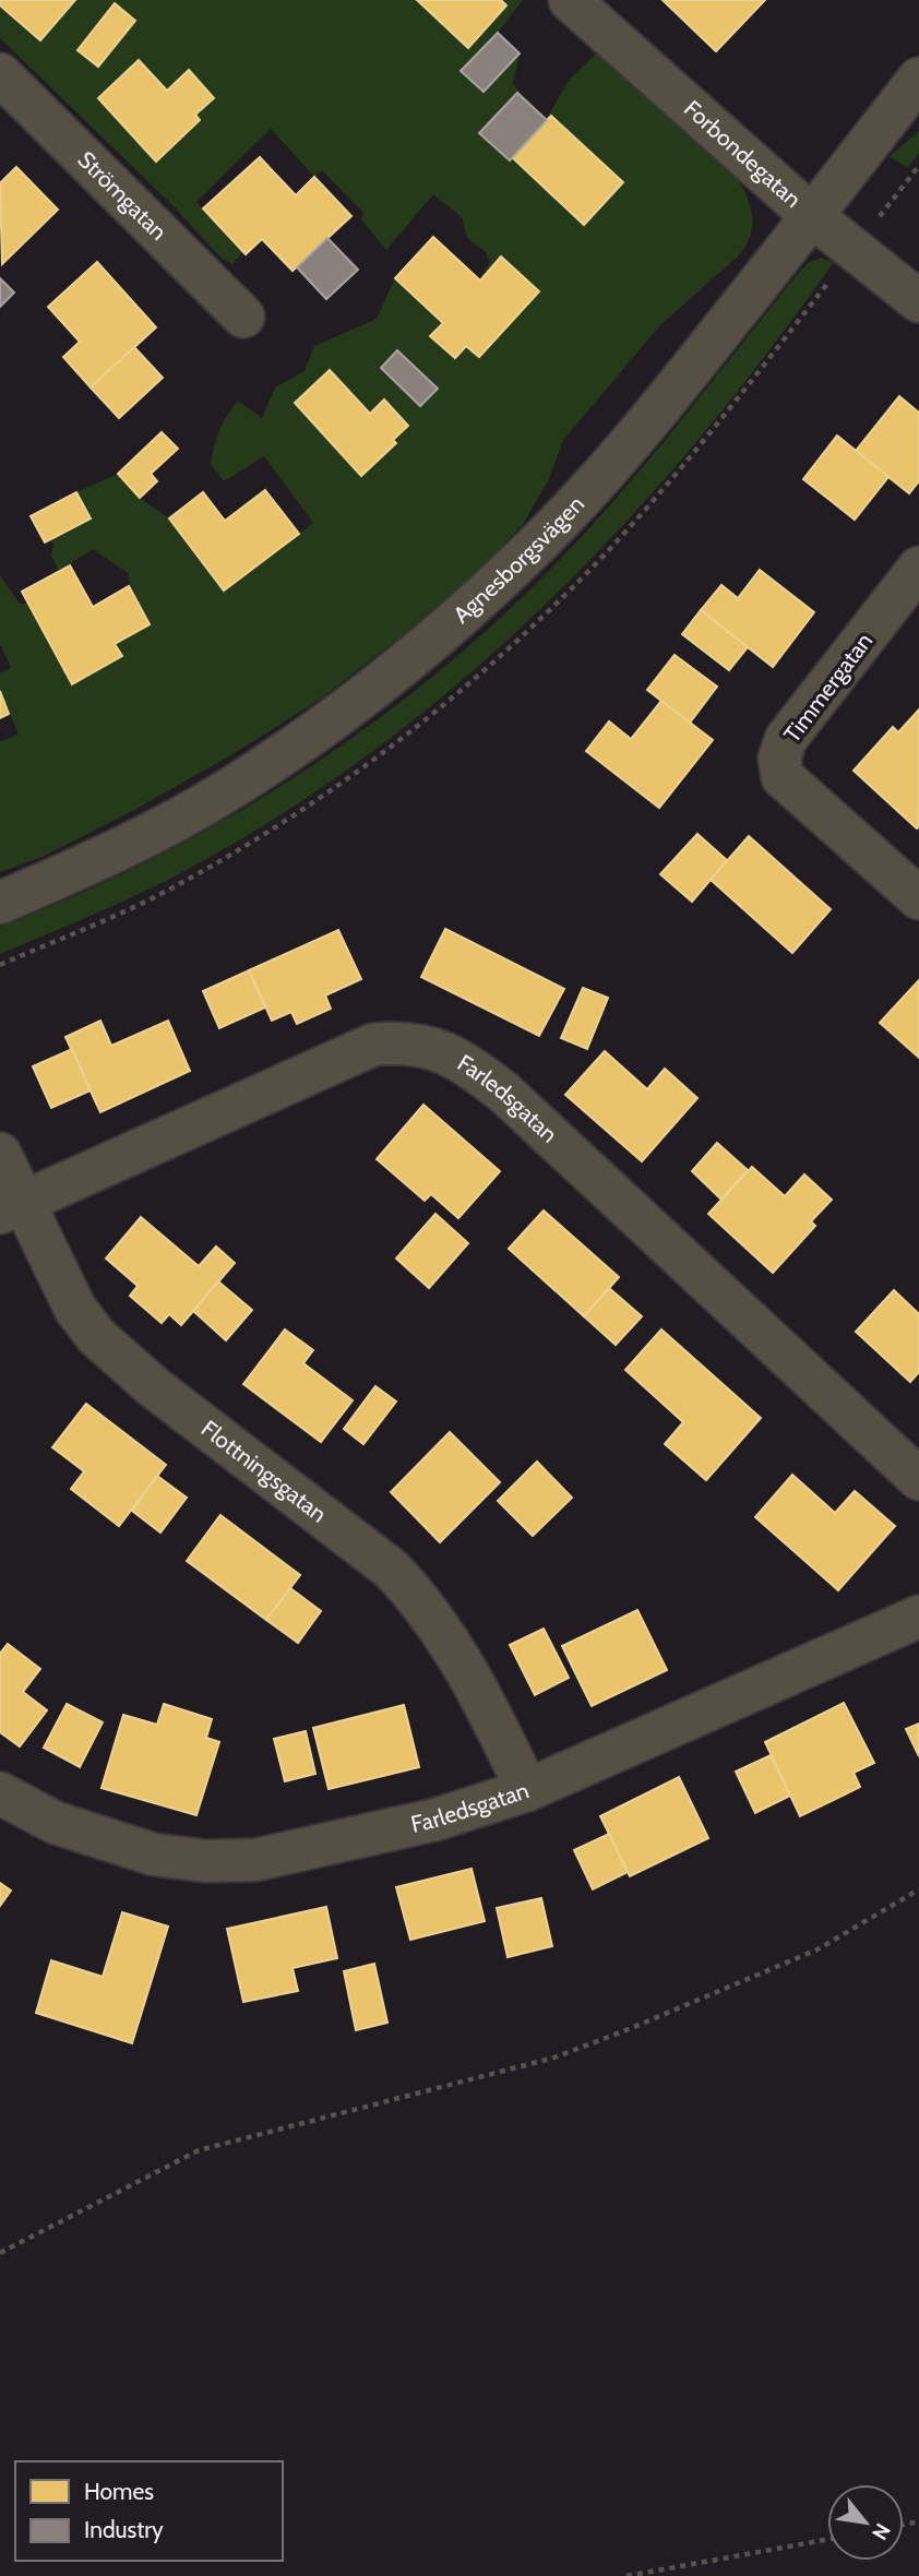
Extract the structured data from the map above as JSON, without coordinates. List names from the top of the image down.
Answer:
{
  "streets": {
    "street": [
      "Forbondegatan",
      "Strömgatan",
      "Agnesborgsvägen",
      "Timmergatan",
      "Farledsgatan",
      "Flottningsgatan"
    ]
  },
  "crossings": [
    ["Forbondegatan", "Agnesborgsvägen"],
    ["Farledsgatan", "Flottningsgatan"]
  ],
  "legend": ["Homes", "Industry"],
  "north": "bottom right"
}
